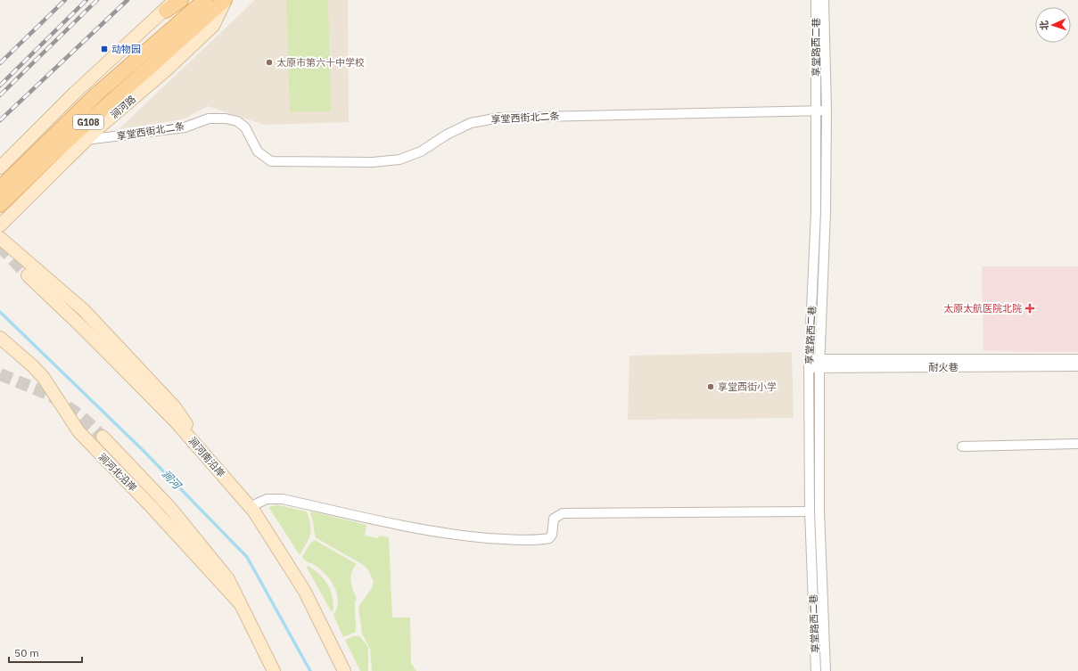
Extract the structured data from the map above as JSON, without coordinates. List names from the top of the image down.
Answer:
{
  "streets": {
    "main road": ["涧河路", "G108"],
    "street": [
      "享堂路西二巷",
      "享堂西街北二条",
      "耐火巷",
      "涧河南沿岸",
      "涧河北沿岸"
    ]
  },
  "crossings": [
    ["享堂路西二巷", "享堂西街北二条"],
    ["享堂路西二巷", "耐火巷"],
    ["涧河路", "享堂西街北二条"]
  ],
  "water": ["涧河"],
  "places": {
    "transit": ["动物园"],
    "other": ["太原市第六十中学校", "享堂西街小学"],
    "health": ["太原太航医院北院"]
  },
  "scale_bar": "50 m",
  "north": "left"
}
